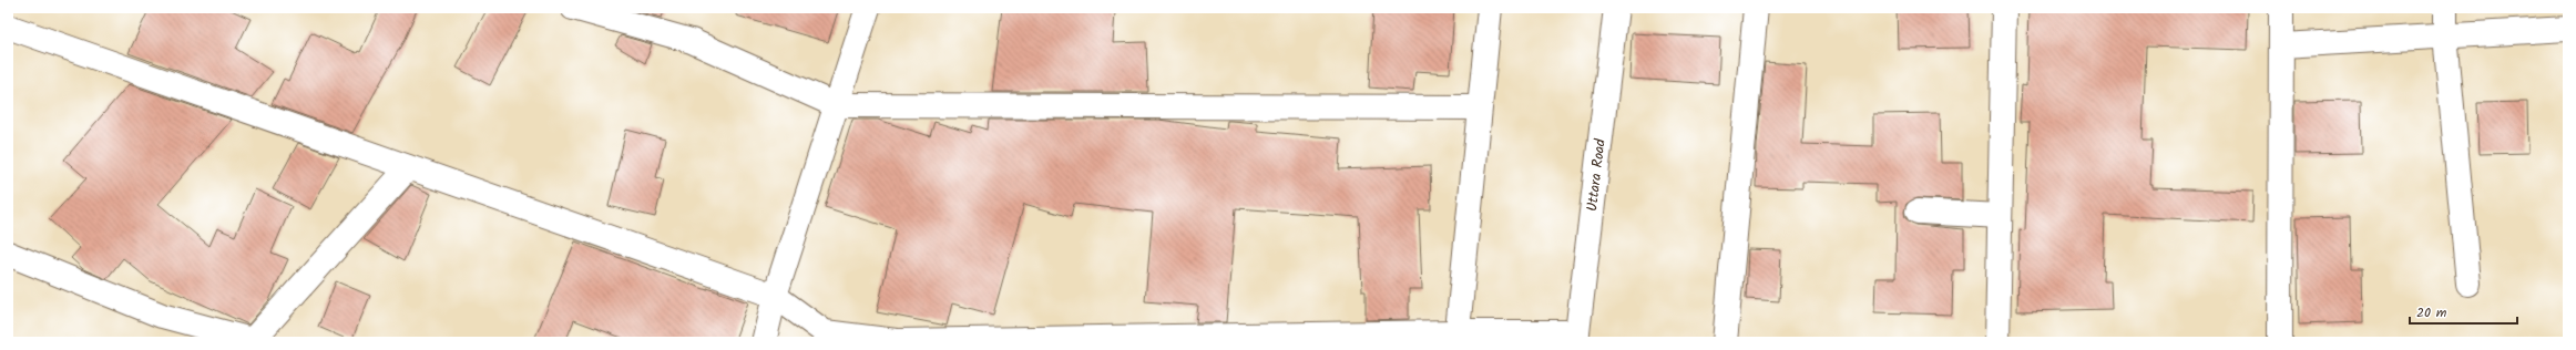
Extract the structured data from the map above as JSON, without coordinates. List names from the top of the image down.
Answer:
{
  "streets": {
    "street": ["Uttara Road"]
  },
  "scale_bar": "20 m"
}
